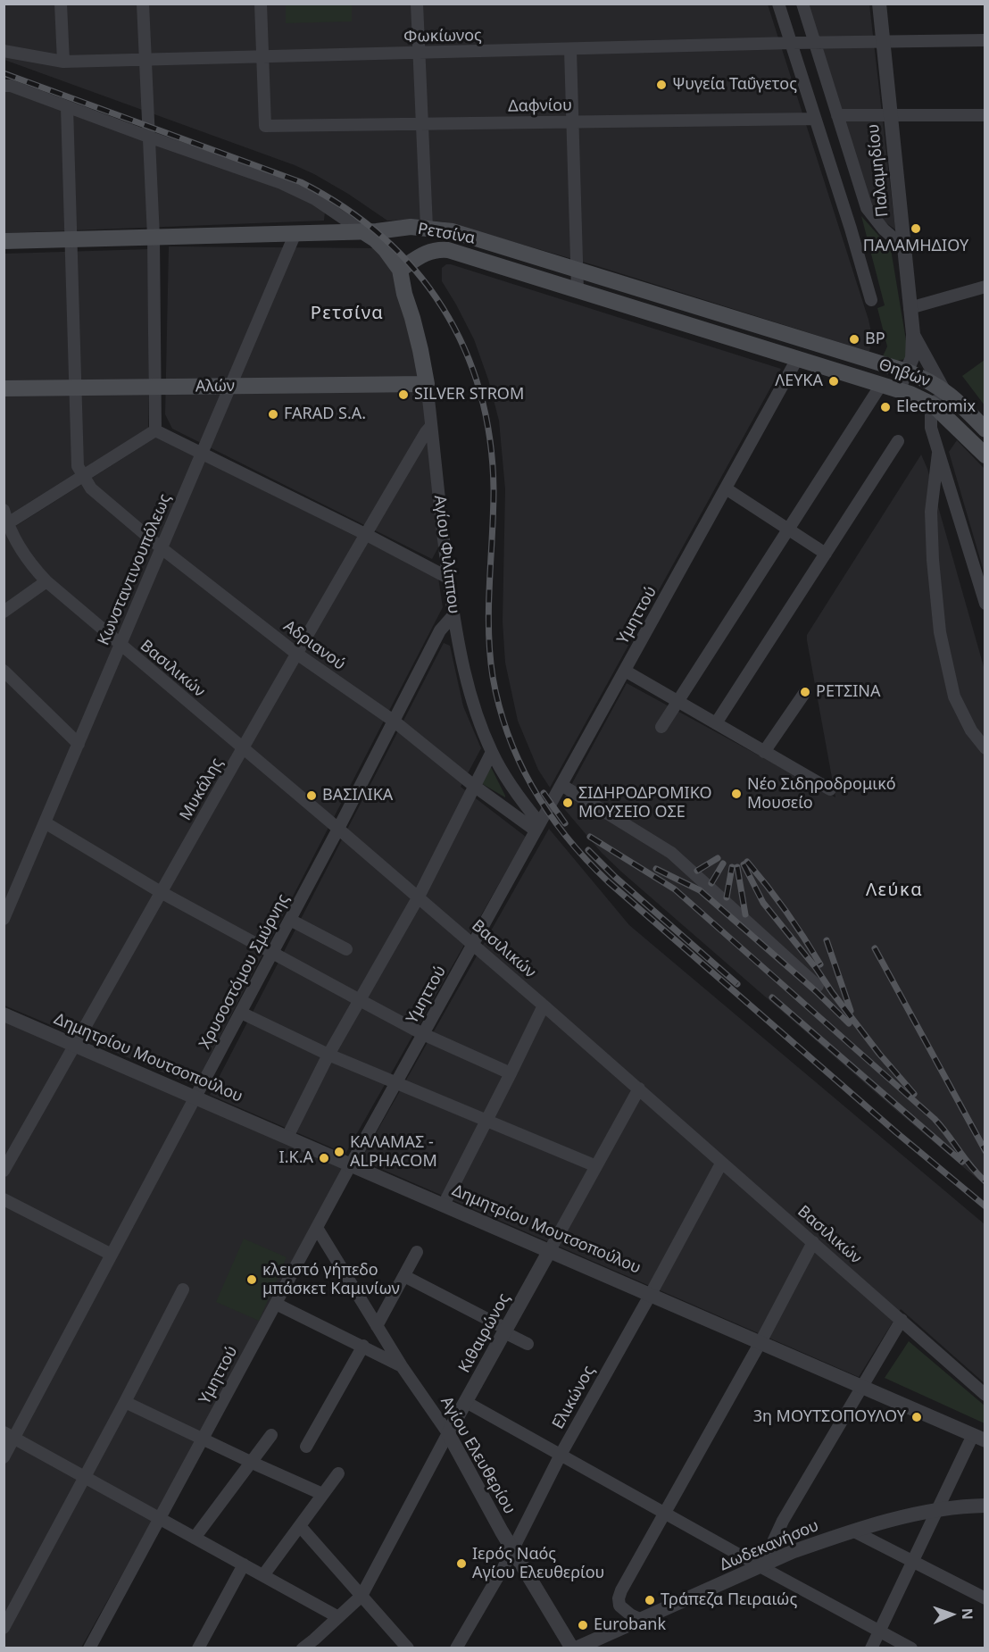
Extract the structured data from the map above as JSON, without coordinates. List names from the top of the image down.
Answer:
{
  "streets": {
    "main road": [
      "Ρετσίνα",
      "Θηβών",
      "Αλών",
      "Αγίου Φιλίππου"
    ],
    "street": [
      "Φωκίωνος",
      "Δαφνίου",
      "Παλαμηδίου",
      "Κωνσταντινουπόλεως",
      "Υμηττού",
      "Αδριανού",
      "Βασιλικών",
      "Μυκάλης",
      "Χρυσοστόμου Σμύρνης",
      "Δημητρίου Μουτσοπούλου",
      "Κιθαιρώνος",
      "Ελικώνος",
      "Αγίου Ελευθερίου",
      "Δωδεκανήσου"
    ]
  },
  "crossings": [
    ["Φωκίωνος", "Δαφνίου"],
    ["Φωκίωνος", "Παλαμηδίου"],
    ["Παλαμηδίου", "Θηβών"],
    ["Ρετσίνα", "Θηβών"],
    ["Ρετσίνα", "Αγίου Φιλίππου"],
    ["Ρετσίνα", "Κωνσταντινουπόλεως"],
    ["Ρετσίνα", "Υμηττού"],
    ["Αλών", "Αγίου Φιλίππου"],
    ["Αλών", "Κωνσταντινουπόλεως"],
    ["Αγίου Φιλίππου", "Υμηττού"],
    ["Αγίου Φιλίππου", "Αδριανού"],
    ["Αγίου Φιλίππου", "Μυκάλης"],
    ["Αγίου Φιλίππου", "Χρυσοστόμου Σμύρνης"],
    ["Κωνσταντινουπόλεως", "Αδριανού"],
    ["Κωνσταντινουπόλεως", "Βασιλικών"],
    ["Υμηττού", "Αδριανού"],
    ["Υμηττού", "Βασιλικών"],
    ["Υμηττού", "Δημητρίου Μουτσοπούλου"],
    ["Υμηττού", "Αγίου Ελευθερίου"],
    ["Αδριανού", "Μυκάλης"],
    ["Αδριανού", "Χρυσοστόμου Σμύρνης"],
    ["Βασιλικών", "Μυκάλης"],
    ["Βασιλικών", "Χρυσοστόμου Σμύρνης"],
    ["Βασιλικών", "Κιθαιρώνος"],
    ["Βασιλικών", "Ελικώνος"],
    ["Μυκάλης", "Δημητρίου Μουτσοπούλου"],
    ["Χρυσοστόμου Σμύρνης", "Δημητρίου Μουτσοπούλου"],
    ["Δημητρίου Μουτσοπούλου", "Κιθαιρώνος"],
    ["Δημητρίου Μουτσοπούλου", "Ελικώνος"],
    ["Κιθαιρώνος", "Αγίου Ελευθερίου"],
    ["Ελικώνος", "Αγίου Ελευθερίου"]
  ],
  "districts": ["Ρετσίνα", "Λεύκα"],
  "places": [
    "Ψυγεία Ταΰγετος",
    "ΠΑΛΑΜΗΔΙΟΥ",
    "BP",
    "ΛΕΥΚΑ",
    "SILVER STROM",
    "Electromix",
    "FARAD S.A.",
    "ΡΕΤΣΙΝΑ",
    "Νέο Σιδηροδρομικό Μουσείο",
    "ΒΑΣΙΛΙΚΑ",
    "ΣΙΔΗΡΟΔΡΟΜΙΚΟ ΜΟΥΣΕΙΟ ΟΣΕ",
    "ΚΑΛΑΜΑΣ - ALPHACOM",
    "Ι.Κ.Α",
    "κλειστό γήπεδο μπάσκετ Καμινίων",
    "3η ΜΟΥΤΣΟΠΟΥΛΟΥ",
    "Ιερός Ναός Αγίου Ελευθερίου",
    "Τράπεζα Πειραιώς",
    "Eurobank"
  ],
  "north": "right"
}
